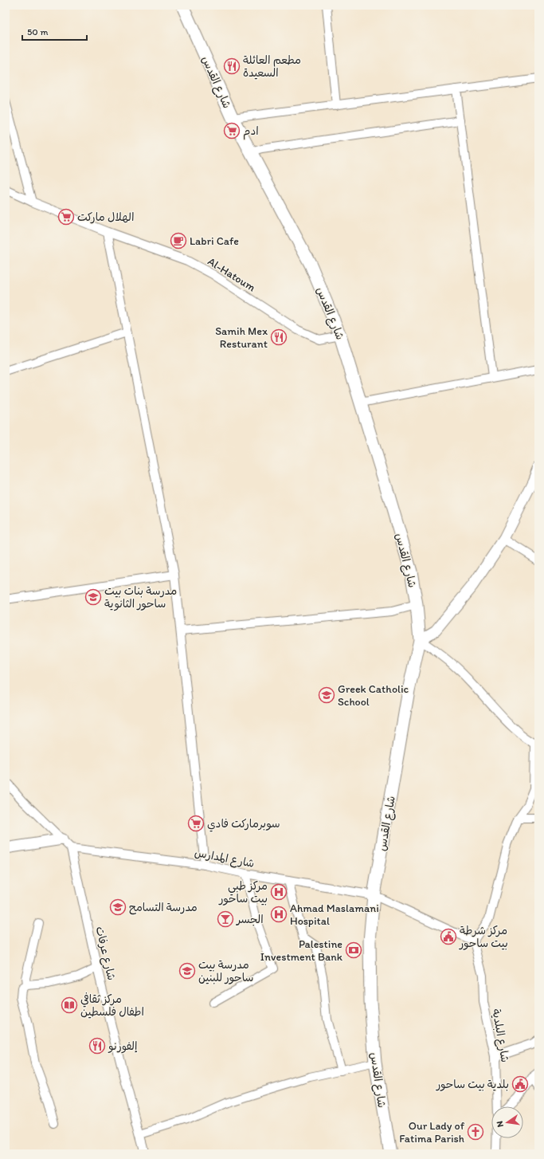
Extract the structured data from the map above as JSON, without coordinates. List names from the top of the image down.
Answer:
{
  "streets": {
    "main road": ["شارع القدس"],
    "street": [
      "Al-Hatoum",
      "شارع المدارس",
      "شارع عرفات",
      "شارع البلدية"
    ]
  },
  "crossings": [
    ["شارع القدس", "Al-Hatoum"],
    ["شارع القدس", "شارع المدارس"],
    ["شارع المدارس", "شارع عرفات"],
    ["شارع المدارس", "شارع البلدية"]
  ],
  "places": {
    "restaurant": ["مطعم العائلة السعيدة", "Samih Mex Resturant", "إلفورنو"],
    "supermarket": ["ادم", "الهلال ماركت", "سوبرماركت فادي"],
    "cafe": ["Labri Cafe"],
    "school or university": [
      "مدرسة بنات بيت ساحور الثانوية",
      "Greek Catholic School",
      "مدرسة التسامح",
      "مدرسة بيت ساحور للبنين"
    ],
    "hospital": ["مركز طبي بيت ساحور", "Ahmad Maslamani Hospital"],
    "bar": ["الجسر"],
    "public building": ["مركز شرطة بيت ساحور", "بلدية بيت ساحور"],
    "bank": ["Palestine Investment Bank"],
    "library": ["مركز ثقافي اطفال فلسطين"],
    "church": ["Our Lady of Fatima Parish"]
  },
  "scale_bar": "50 m",
  "north": "left"
}
